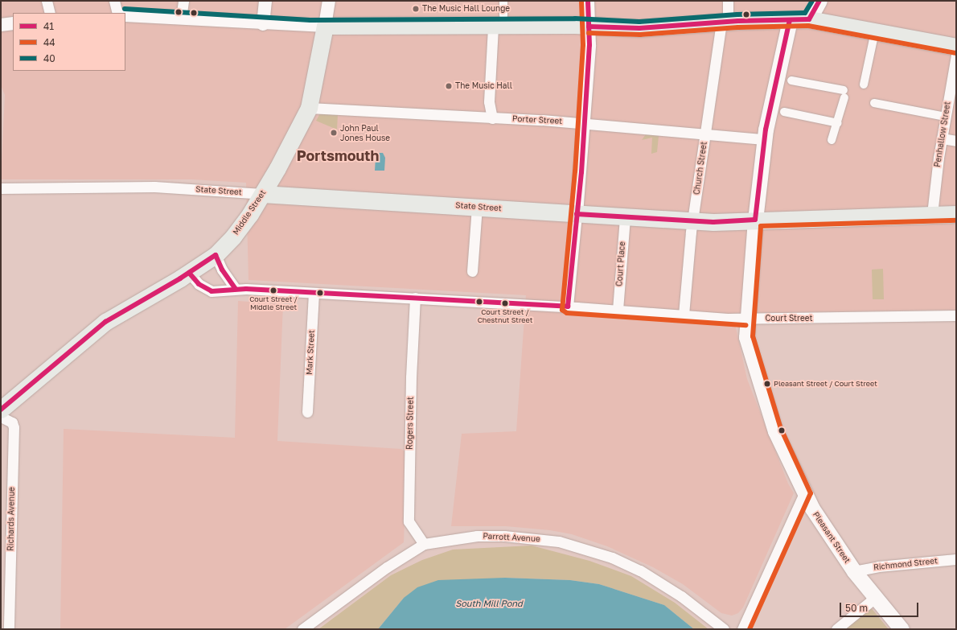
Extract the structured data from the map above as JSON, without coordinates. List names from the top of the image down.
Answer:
{
  "streets": {
    "main road": ["State Street", "Middle Street", "Pleasant Street"],
    "street": [
      "Porter Street",
      "Penhallow Street",
      "Church Street",
      "Court Place",
      "Court Street",
      "Mark Street",
      "Rogers Street",
      "Richards Avenue",
      "Parrott Avenue",
      "Richmond Street"
    ]
  },
  "crossings": [
    ["Porter Street", "Church Street"],
    ["Porter Street", "Middle Street"],
    ["Porter Street", "Pleasant Street"],
    ["Penhallow Street", "State Street"],
    ["Church Street", "State Street"],
    ["Church Street", "Court Street"],
    ["State Street", "Middle Street"],
    ["State Street", "Court Place"],
    ["State Street", "Pleasant Street"],
    ["Middle Street", "Court Street"],
    ["Court Place", "Court Street"],
    ["Court Street", "Mark Street"],
    ["Court Street", "Rogers Street"],
    ["Court Street", "Pleasant Street"],
    ["Rogers Street", "Parrott Avenue"],
    ["Pleasant Street", "Richmond Street"]
  ],
  "districts": ["Portsmouth"],
  "water": ["South Mill Pond"],
  "places": [
    "The Music Hall Lounge",
    "The Music Hall",
    "John Paul Jones House",
    "Court Street / Middle Street",
    "Court Street / Chestnut Street",
    "Pleasant Street / Court Street"
  ],
  "lines": ["transit line 41", "transit line 44", "transit line 40"],
  "legend": ["41", "44", "40"],
  "scale_bar": "50 m"
}
